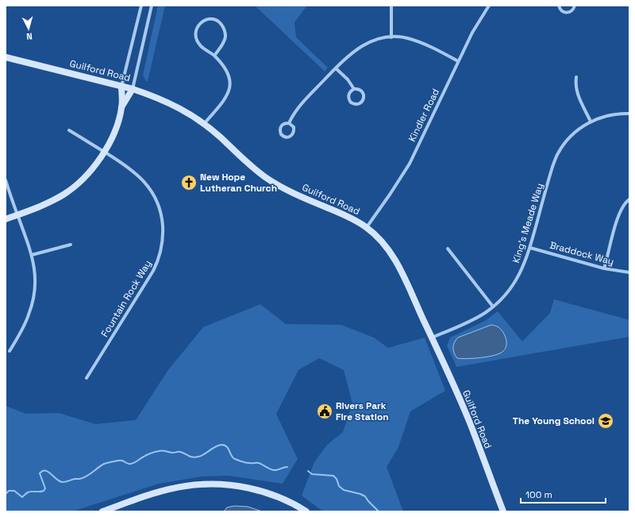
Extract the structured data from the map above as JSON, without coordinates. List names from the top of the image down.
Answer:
{
  "streets": {
    "street": [
      "Guilford Road",
      "Kindler Road",
      "King's Meade Way",
      "Braddock Way",
      "Fountain Rock Way"
    ]
  },
  "crossings": [
    ["Guilford Road", "Kindler Road"],
    ["Guilford Road", "King's Meade Way"],
    ["King's Meade Way", "Braddock Way"]
  ],
  "places": {
    "church": ["New Hope Lutheran Church"],
    "public building": ["Rivers Park Fire Station"],
    "school or university": ["The Young School"]
  },
  "scale_bar": "100 m",
  "north": "bottom"
}
